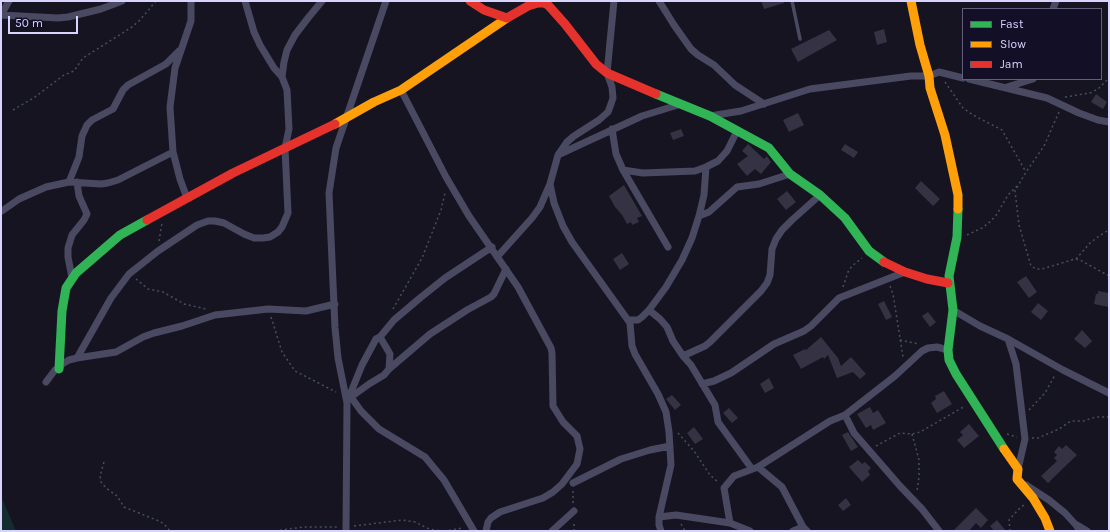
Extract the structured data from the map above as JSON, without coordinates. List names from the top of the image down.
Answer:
{
  "legend": ["Fast", "Slow", "Jam"],
  "scale_bar": "50 m"
}
